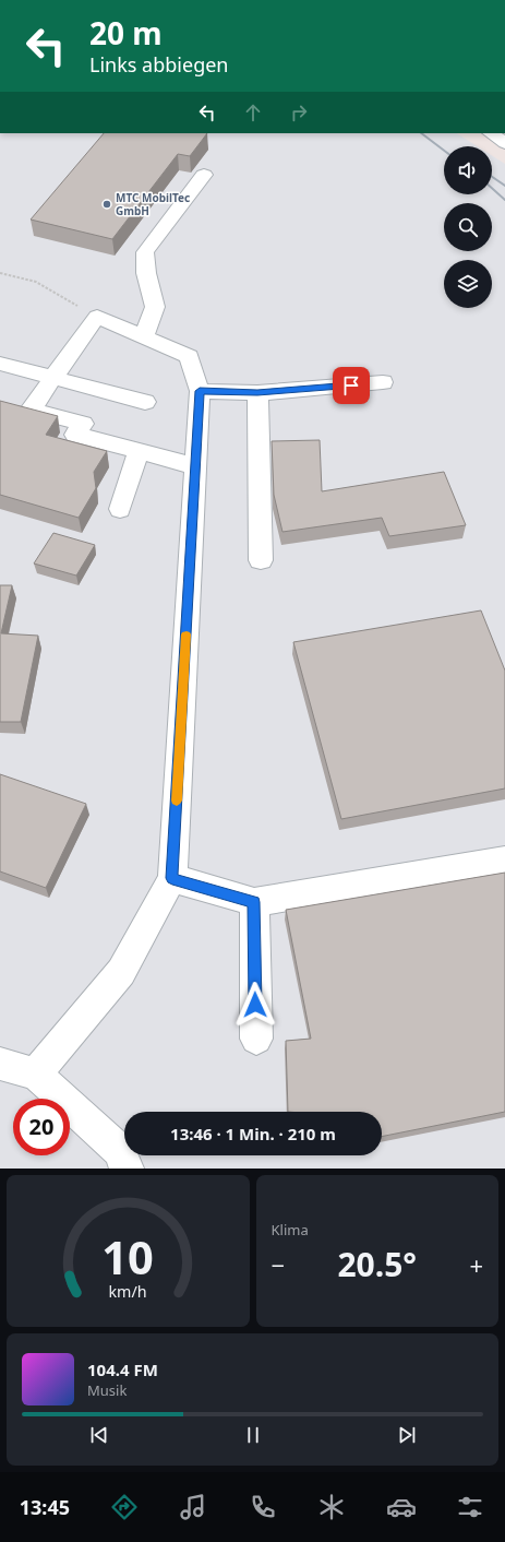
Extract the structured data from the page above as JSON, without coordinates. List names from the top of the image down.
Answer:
{
  "places": ["MTC MobilTec GmbH"],
  "page": {
    "turn": ["20 m", "Links abbiegen"],
    "limit": "20",
    "trip": "13:46 · 1 Min. · 210 m",
    "tile": "Klima",
    "heat": ["−", "20.5°", "+"],
    "song": ["104.4 FM", "Musik"],
    "tabs": "13:45",
    "gauge": ["10", "km/h"]
  }
}
